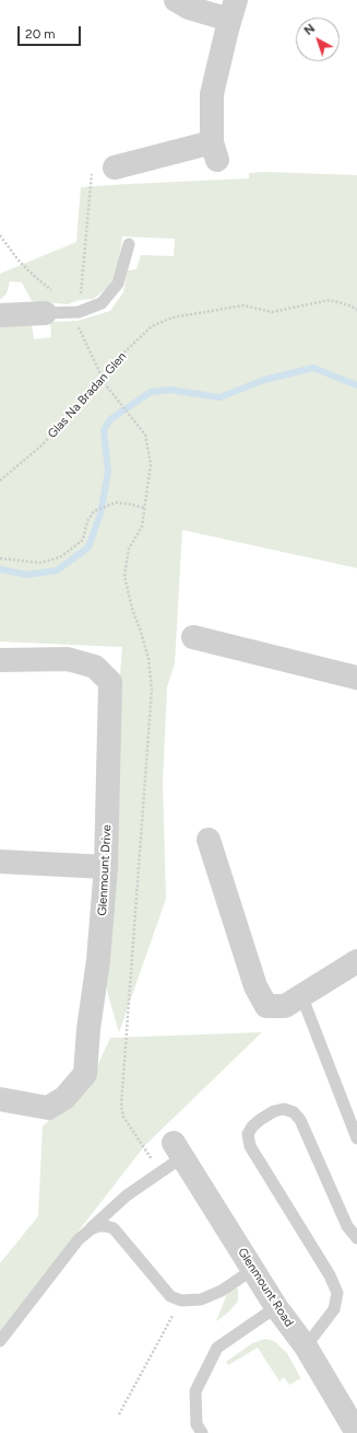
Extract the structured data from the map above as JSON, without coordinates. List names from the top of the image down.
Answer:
{
  "streets": {
    "street": ["Glenmount Drive", "Glenmount Road"],
    "path": ["Glas Na Bradan Glen"]
  },
  "scale_bar": "20 m",
  "north": "top left"
}
